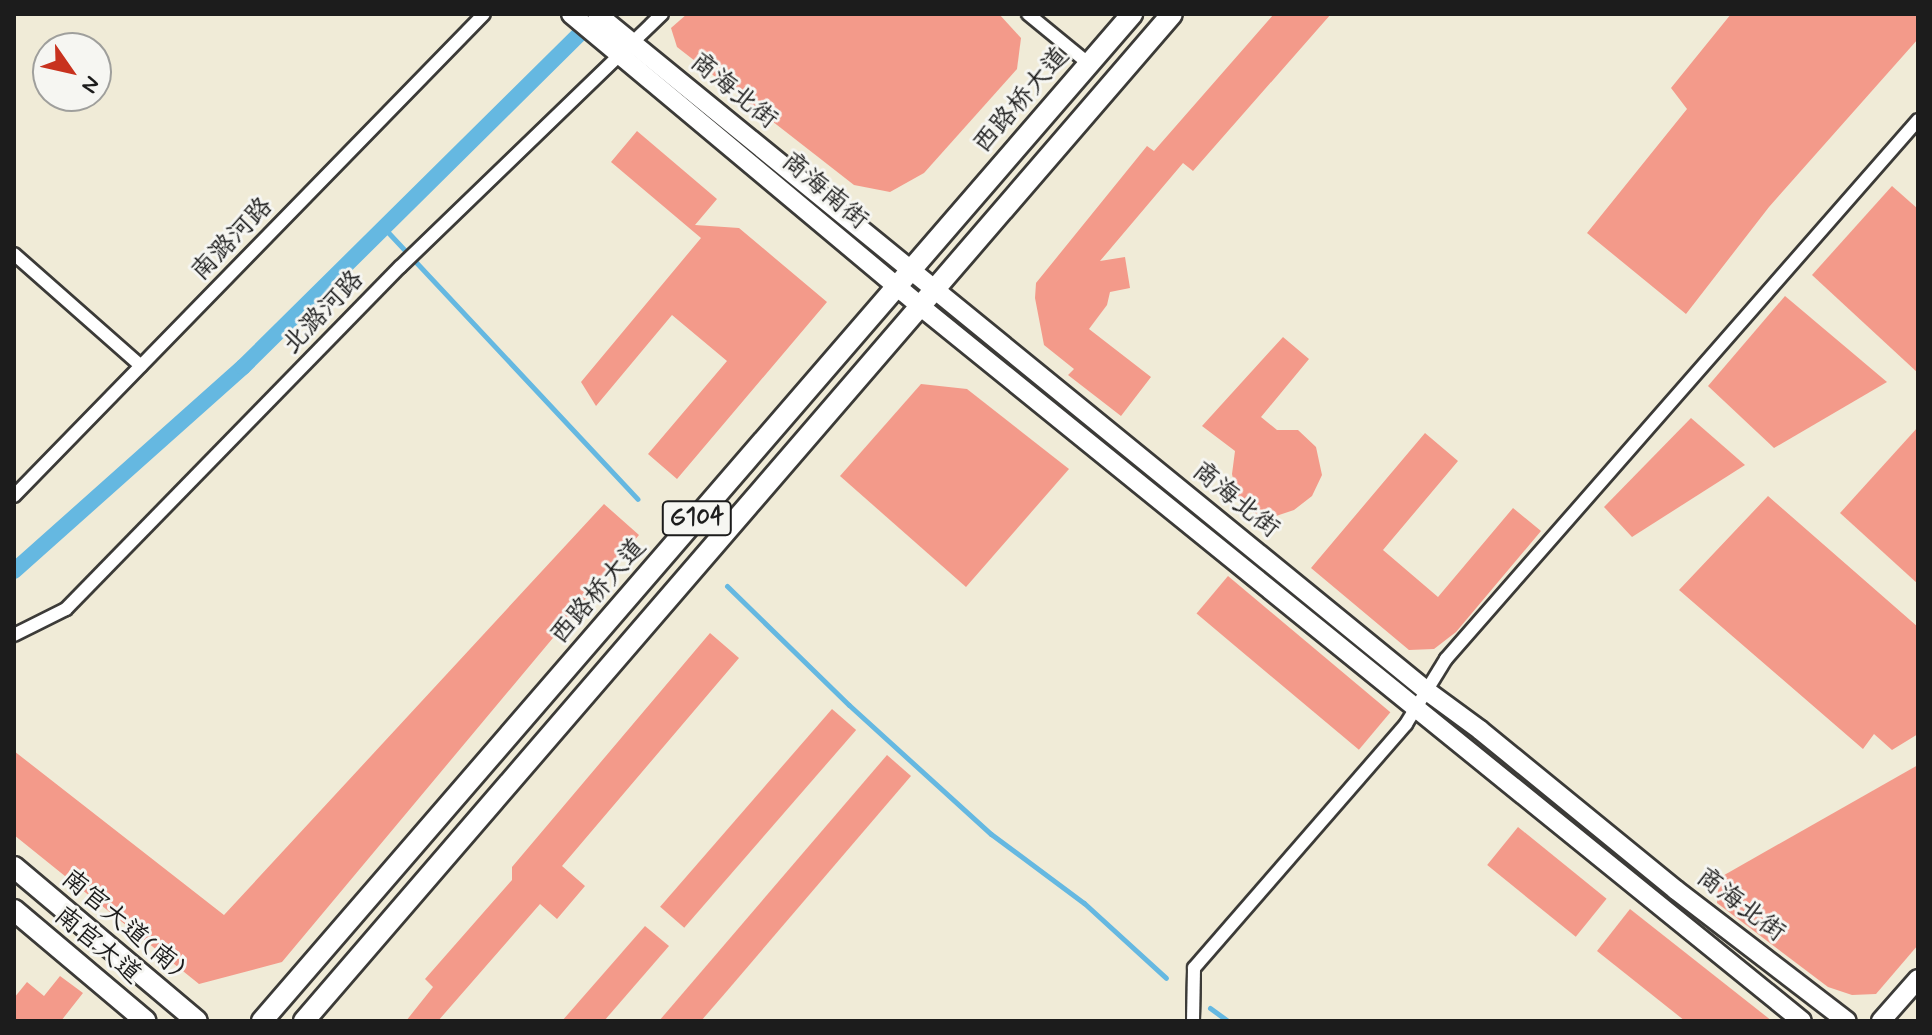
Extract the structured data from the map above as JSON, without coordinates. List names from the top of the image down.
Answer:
{
  "streets": {
    "main road": [
      "商海北街",
      "西路桥大道",
      "商海南街",
      "G104",
      "南官大道(南)",
      "南官大道"
    ],
    "street": ["南潞河路", "北潞河路"]
  },
  "crossings": [
    ["商海北街", "西路桥大道"],
    ["商海北街", "商海南街"],
    ["商海北街", "北潞河路"],
    ["商海北街", "G104"],
    ["西路桥大道", "商海南街"],
    ["商海南街", "北潞河路"]
  ],
  "north": "bottom right"
}
